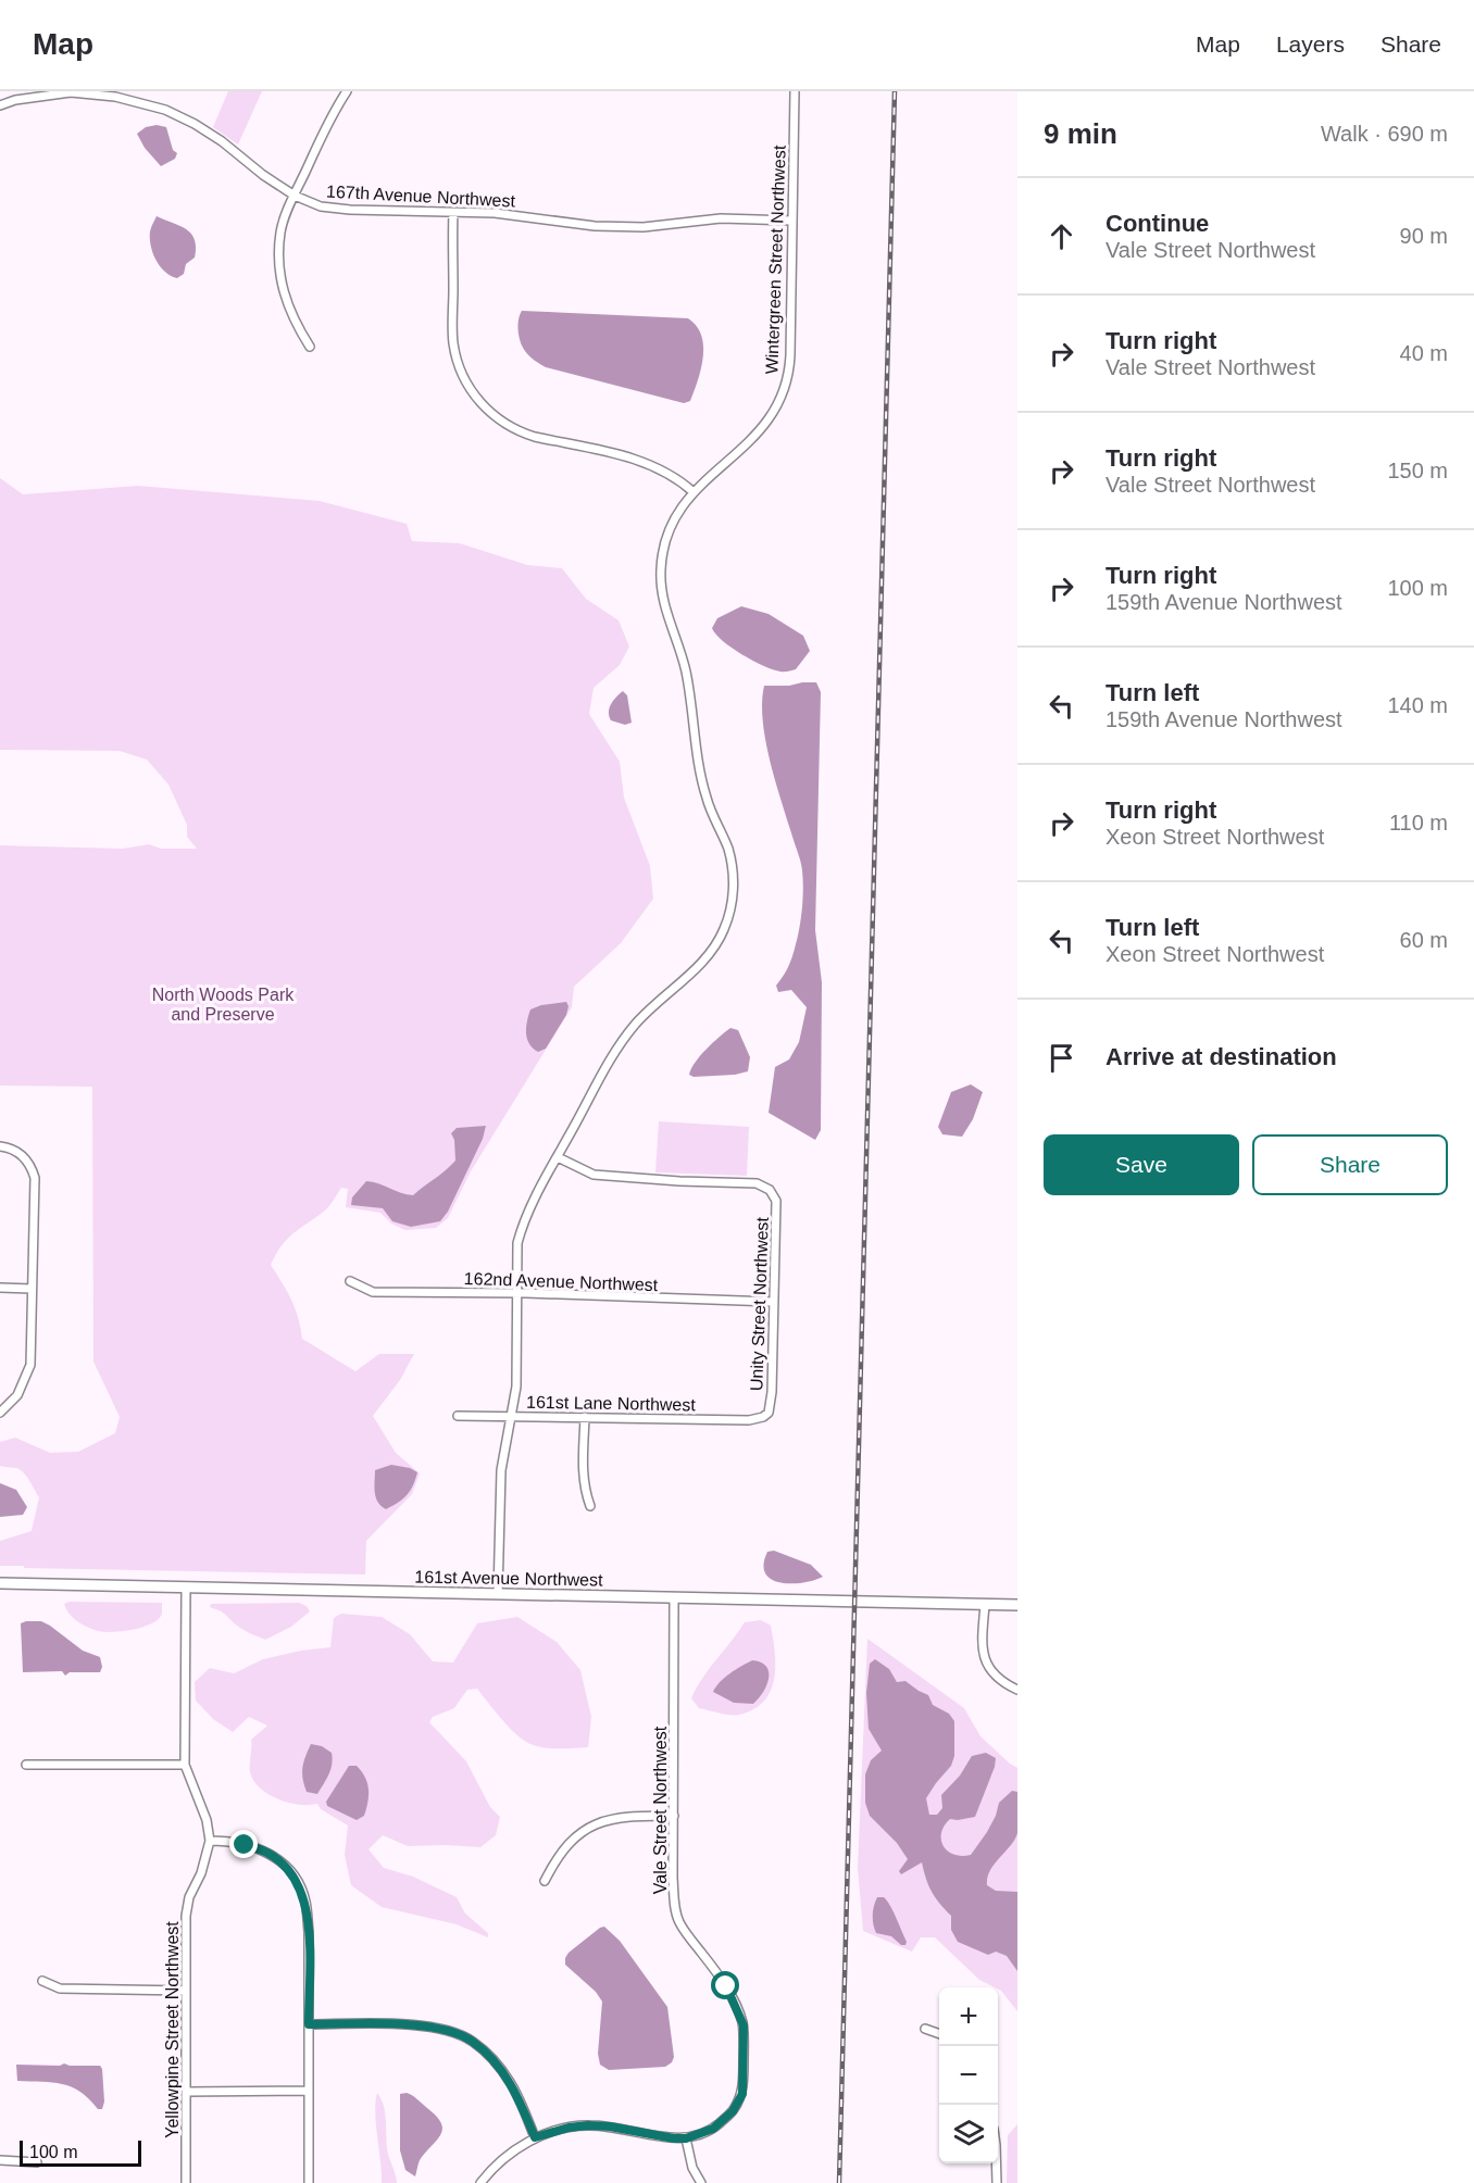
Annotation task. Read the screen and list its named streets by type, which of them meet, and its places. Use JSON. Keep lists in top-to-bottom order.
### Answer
{
  "streets": {
    "main road": ["161st Avenue Northwest"],
    "street": [
      "167th Avenue Northwest",
      "Wintergreen Street Northwest",
      "162nd Avenue Northwest",
      "Unity Street Northwest",
      "161st Lane Northwest",
      "Vale Street Northwest",
      "Yellowpine Street Northwest"
    ]
  },
  "crossings": [
    ["167th Avenue Northwest", "Wintergreen Street Northwest"],
    ["Wintergreen Street Northwest", "162nd Avenue Northwest"],
    ["Wintergreen Street Northwest", "Unity Street Northwest"],
    ["Wintergreen Street Northwest", "161st Lane Northwest"],
    ["Wintergreen Street Northwest", "161st Avenue Northwest"],
    ["162nd Avenue Northwest", "Unity Street Northwest"],
    ["Unity Street Northwest", "161st Lane Northwest"],
    ["161st Avenue Northwest", "Vale Street Northwest"]
  ],
  "parks": ["North Woods Park and Preserve"],
  "scale_bar": "100 m",
  "page": {
    "header": "Map",
    "nav": ["Map", "Layers", "Share"],
    "heading": ["9 min", "Walk · 690 m"],
    "list": [
      ["Continue", "Vale Street Northwest", "90 m"],
      ["Turn right", "Vale Street Northwest", "40 m"],
      ["Turn right", "Vale Street Northwest", "150 m"],
      ["Turn right", "159th Avenue Northwest", "100 m"],
      ["Turn left", "159th Avenue Northwest", "140 m"],
      ["Turn right", "Xeon Street Northwest", "110 m"],
      ["Turn left", "Xeon Street Northwest", "60 m"],
      "Arrive at destination"
    ],
    "buttons": ["Save", "Share"],
    "map_buttons": ["+", "−"],
    "scale": "100 m"
  }
}
